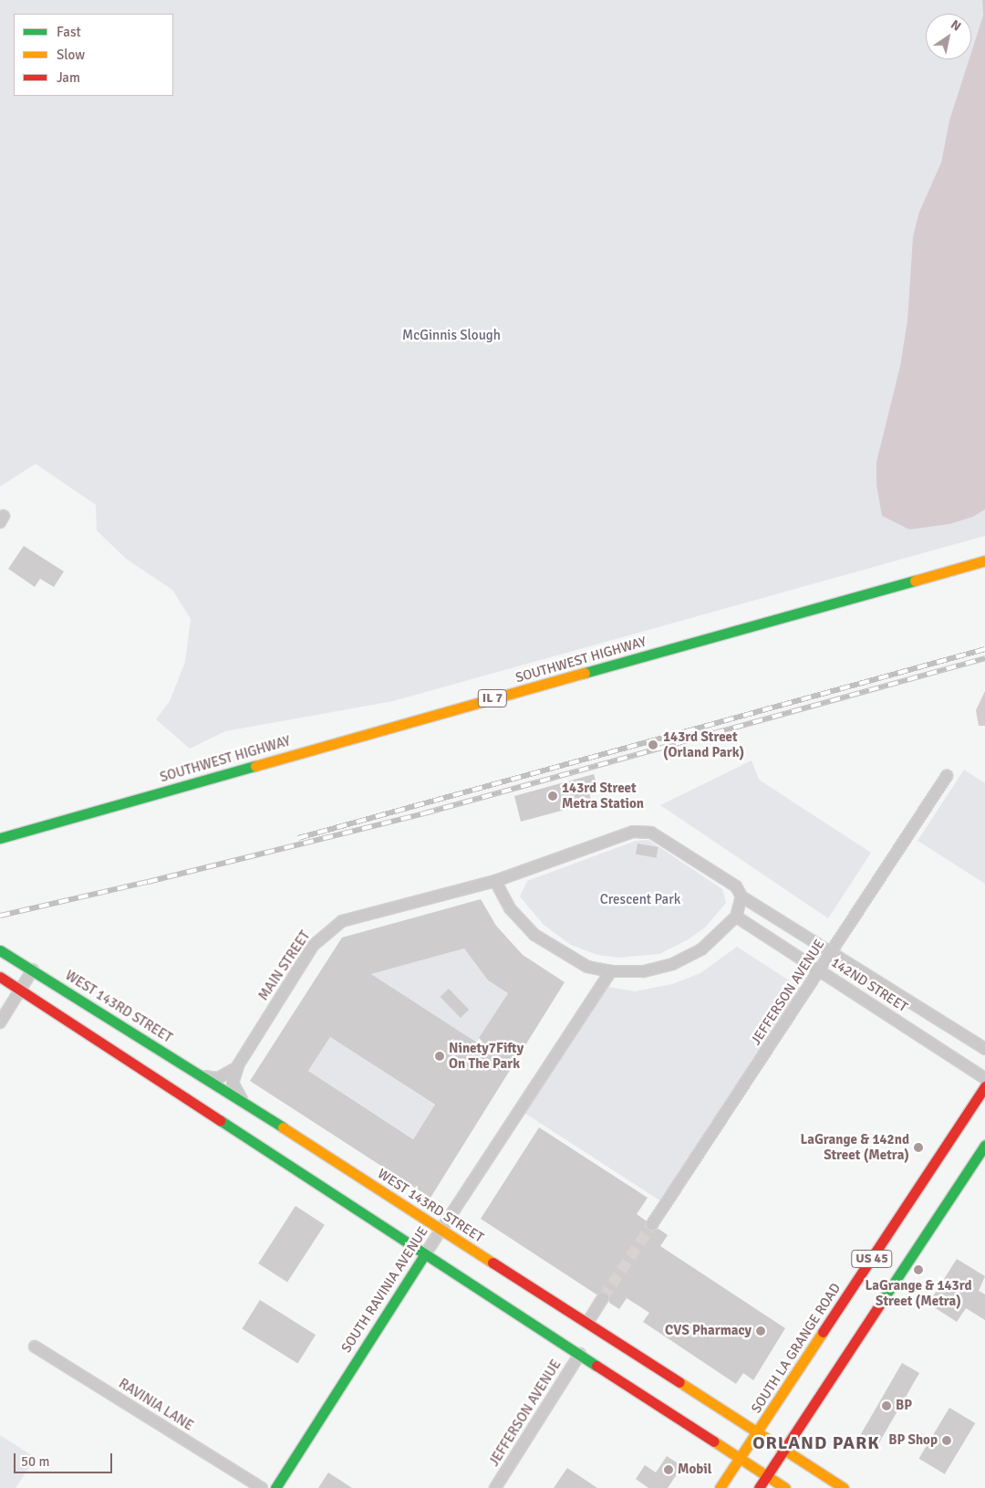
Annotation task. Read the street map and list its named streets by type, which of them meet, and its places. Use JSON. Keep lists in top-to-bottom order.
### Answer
{
  "streets": {
    "main road": [
      "SOUTHWEST HIGHWAY",
      "IL 7",
      "WEST 143RD STREET",
      "US 45",
      "SOUTH RAVINIA AVENUE",
      "SOUTH LA GRANGE ROAD"
    ],
    "street": [
      "MAIN STREET",
      "142ND STREET",
      "JEFFERSON AVENUE",
      "RAVINIA LANE"
    ]
  },
  "crossings": [
    ["MAIN STREET", "142ND STREET"],
    ["MAIN STREET", "WEST 143RD STREET"],
    ["142ND STREET", "JEFFERSON AVENUE"],
    ["WEST 143RD STREET", "US 45"],
    ["WEST 143RD STREET", "SOUTH RAVINIA AVENUE"],
    ["WEST 143RD STREET", "SOUTH LA GRANGE ROAD"]
  ],
  "districts": ["ORLAND PARK"],
  "parks": ["McGinnis Slough", "Crescent Park"],
  "places": [
    "143rd Street (Orland Park)",
    "143rd Street Metra Station",
    "Ninety7Fifty On The Park",
    "LaGrange & 142nd Street (Metra)",
    "LaGrange & 143rd Street (Metra)",
    "CVS Pharmacy",
    "BP",
    "BP Shop",
    "Mobil"
  ],
  "legend": ["Fast", "Slow", "Jam"],
  "scale_bar": "50 m",
  "north": "top right"
}
